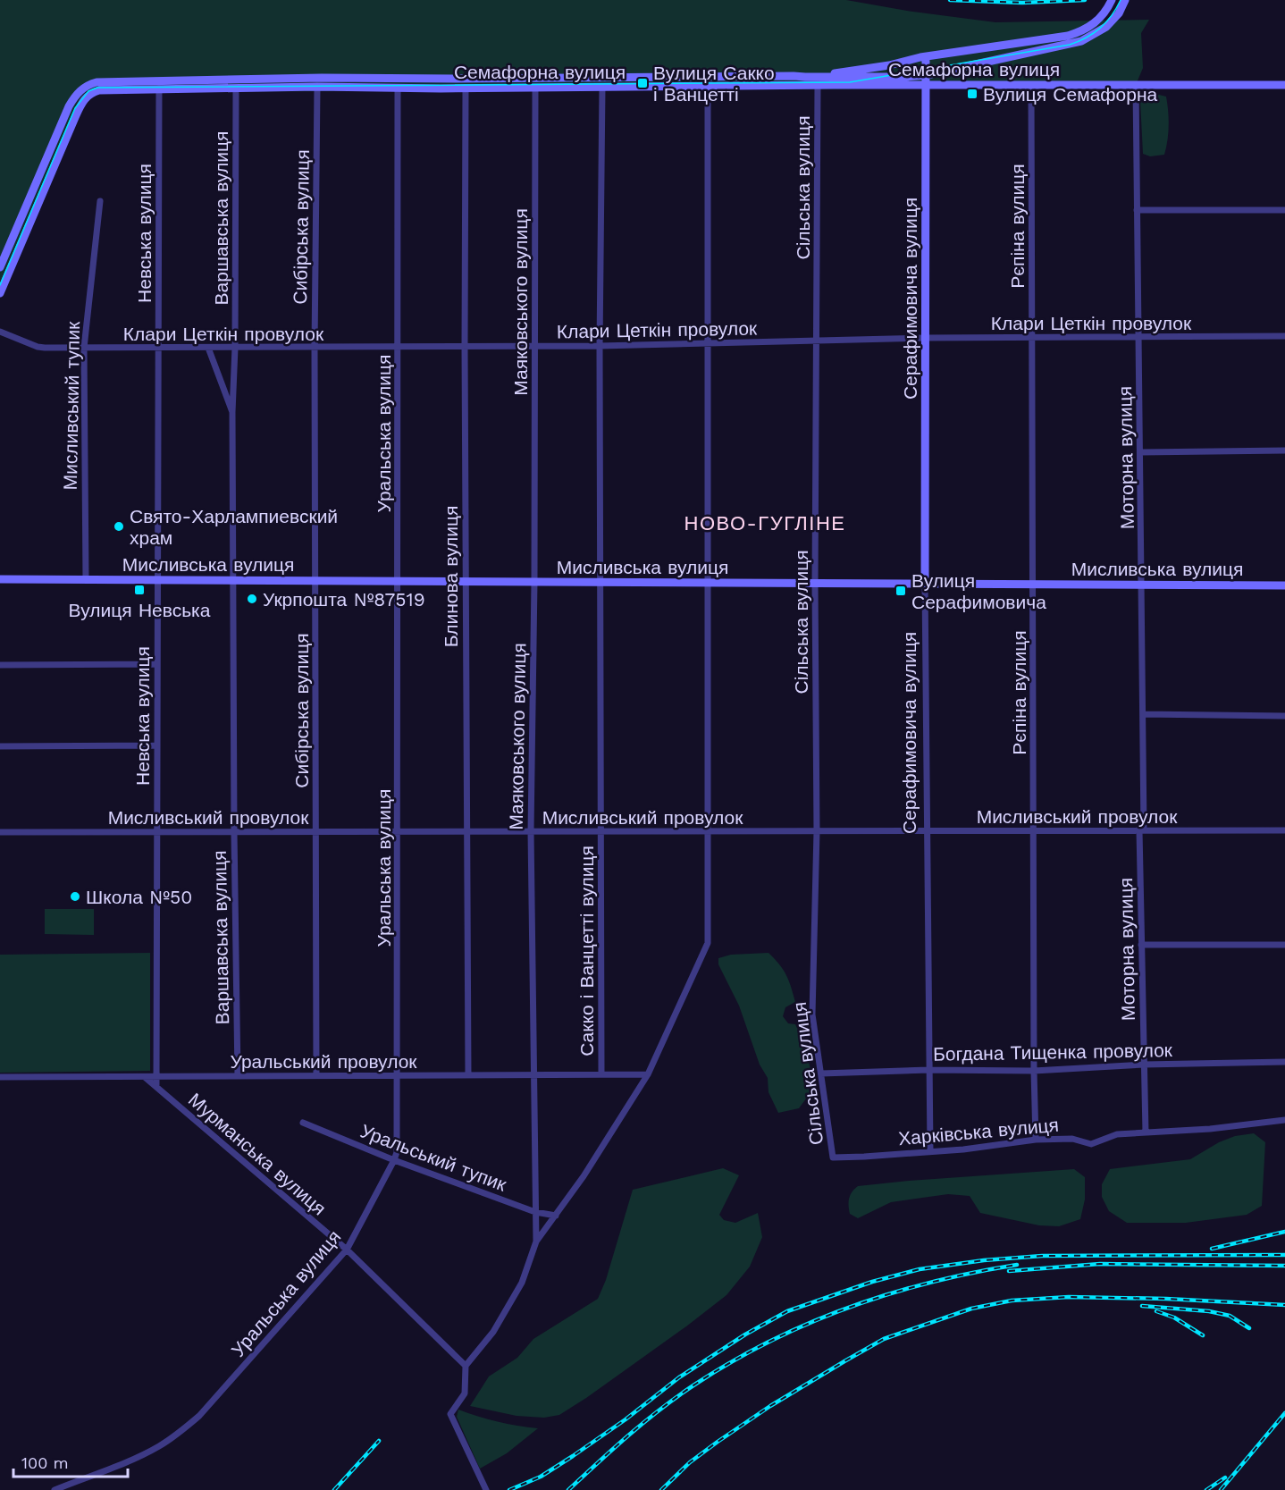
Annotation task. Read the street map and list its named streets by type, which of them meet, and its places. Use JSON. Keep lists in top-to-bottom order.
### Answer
{
  "streets": {
    "main road": [
      "Семафорна вулиця",
      "Серафимовича вулиця",
      "Мисливська вулиця",
      "Блинова вулиця"
    ],
    "street": [
      "Сільська вулиця",
      "Варшавська вулиця",
      "Рєпіна вулиця",
      "Сибірська вулиця",
      "Невська вулиця",
      "Маяковського вулиця",
      "Клари Цеткін провулок",
      "Мисливський тупик",
      "Уральська вулиця",
      "Моторна вулиця",
      "Мисливський провулок",
      "Сакко і Ванцетті вулиця",
      "Богдана Тищенка провулок",
      "Уральський провулок",
      "Харківська вулиця",
      "Мурманська вулиця",
      "Уральський тупик"
    ]
  },
  "crossings": [
    ["Семафорна вулиця", "Сільська вулиця"],
    ["Семафорна вулиця", "Варшавська вулиця"],
    ["Семафорна вулиця", "Рєпіна вулиця"],
    ["Семафорна вулиця", "Сибірська вулиця"],
    ["Семафорна вулиця", "Невська вулиця"],
    ["Семафорна вулиця", "Серафимовича вулиця"],
    ["Семафорна вулиця", "Маяковського вулиця"],
    ["Семафорна вулиця", "Уральська вулиця"],
    ["Семафорна вулиця", "Моторна вулиця"],
    ["Семафорна вулиця", "Блинова вулиця"],
    ["Семафорна вулиця", "Сакко і Ванцетті вулиця"],
    ["Сільська вулиця", "Клари Цеткін провулок"],
    ["Сільська вулиця", "Мисливська вулиця"],
    ["Сільська вулиця", "Мисливський провулок"],
    ["Сільська вулиця", "Богдана Тищенка провулок"],
    ["Сільська вулиця", "Харківська вулиця"],
    ["Варшавська вулиця", "Клари Цеткін провулок"],
    ["Варшавська вулиця", "Мисливська вулиця"],
    ["Варшавська вулиця", "Мисливський провулок"],
    ["Варшавська вулиця", "Уральський провулок"],
    ["Рєпіна вулиця", "Клари Цеткін провулок"],
    ["Рєпіна вулиця", "Мисливська вулиця"],
    ["Рєпіна вулиця", "Мисливський провулок"],
    ["Рєпіна вулиця", "Богдана Тищенка провулок"],
    ["Рєпіна вулиця", "Харківська вулиця"],
    ["Сибірська вулиця", "Клари Цеткін провулок"],
    ["Сибірська вулиця", "Мисливська вулиця"],
    ["Сибірська вулиця", "Мисливський провулок"],
    ["Сибірська вулиця", "Уральський провулок"],
    ["Невська вулиця", "Клари Цеткін провулок"],
    ["Невська вулиця", "Мисливська вулиця"],
    ["Невська вулиця", "Мисливський провулок"],
    ["Невська вулиця", "Уральський провулок"],
    ["Невська вулиця", "Мурманська вулиця"],
    ["Серафимовича вулиця", "Клари Цеткін провулок"],
    ["Серафимовича вулиця", "Мисливська вулиця"],
    ["Серафимовича вулиця", "Мисливський провулок"],
    ["Серафимовича вулиця", "Богдана Тищенка провулок"],
    ["Серафимовича вулиця", "Харківська вулиця"],
    ["Маяковського вулиця", "Клари Цеткін провулок"],
    ["Маяковського вулиця", "Мисливська вулиця"],
    ["Маяковського вулиця", "Мисливський провулок"],
    ["Маяковського вулиця", "Уральський провулок"],
    ["Маяковського вулиця", "Мурманська вулиця"],
    ["Маяковського вулиця", "Уральський тупик"],
    ["Клари Цеткін провулок", "Мисливський тупик"],
    ["Клари Цеткін провулок", "Уральська вулиця"],
    ["Клари Цеткін провулок", "Моторна вулиця"],
    ["Клари Цеткін провулок", "Блинова вулиця"],
    ["Клари Цеткін провулок", "Сакко і Ванцетті вулиця"],
    ["Мисливський тупик", "Мисливська вулиця"],
    ["Уральська вулиця", "Мисливська вулиця"],
    ["Уральська вулиця", "Мисливський провулок"],
    ["Уральська вулиця", "Уральський провулок"],
    ["Уральська вулиця", "Мурманська вулиця"],
    ["Уральська вулиця", "Уральський тупик"],
    ["Моторна вулиця", "Мисливська вулиця"],
    ["Моторна вулиця", "Мисливський провулок"],
    ["Моторна вулиця", "Богдана Тищенка провулок"],
    ["Моторна вулиця", "Харківська вулиця"],
    ["Мисливська вулиця", "Блинова вулиця"],
    ["Мисливська вулиця", "Сакко і Ванцетті вулиця"],
    ["Блинова вулиця", "Мисливський провулок"],
    ["Блинова вулиця", "Уральський провулок"],
    ["Мисливський провулок", "Сакко і Ванцетті вулиця"],
    ["Сакко і Ванцетті вулиця", "Уральський провулок"],
    ["Уральський провулок", "Мурманська вулиця"]
  ],
  "districts": ["НОВО-ГУГЛІНЕ"],
  "places": {
    "transit": [
      "Вулиця Сакко і Ванцетті",
      "Вулиця Семафорна",
      "Вулиця Невська",
      "Вулиця Серафимовича"
    ],
    "other": ["Свято-Харлампиевский храм", "Укрпошта №87519", "Школа №50"]
  },
  "scale_bar": "100 m"
}
